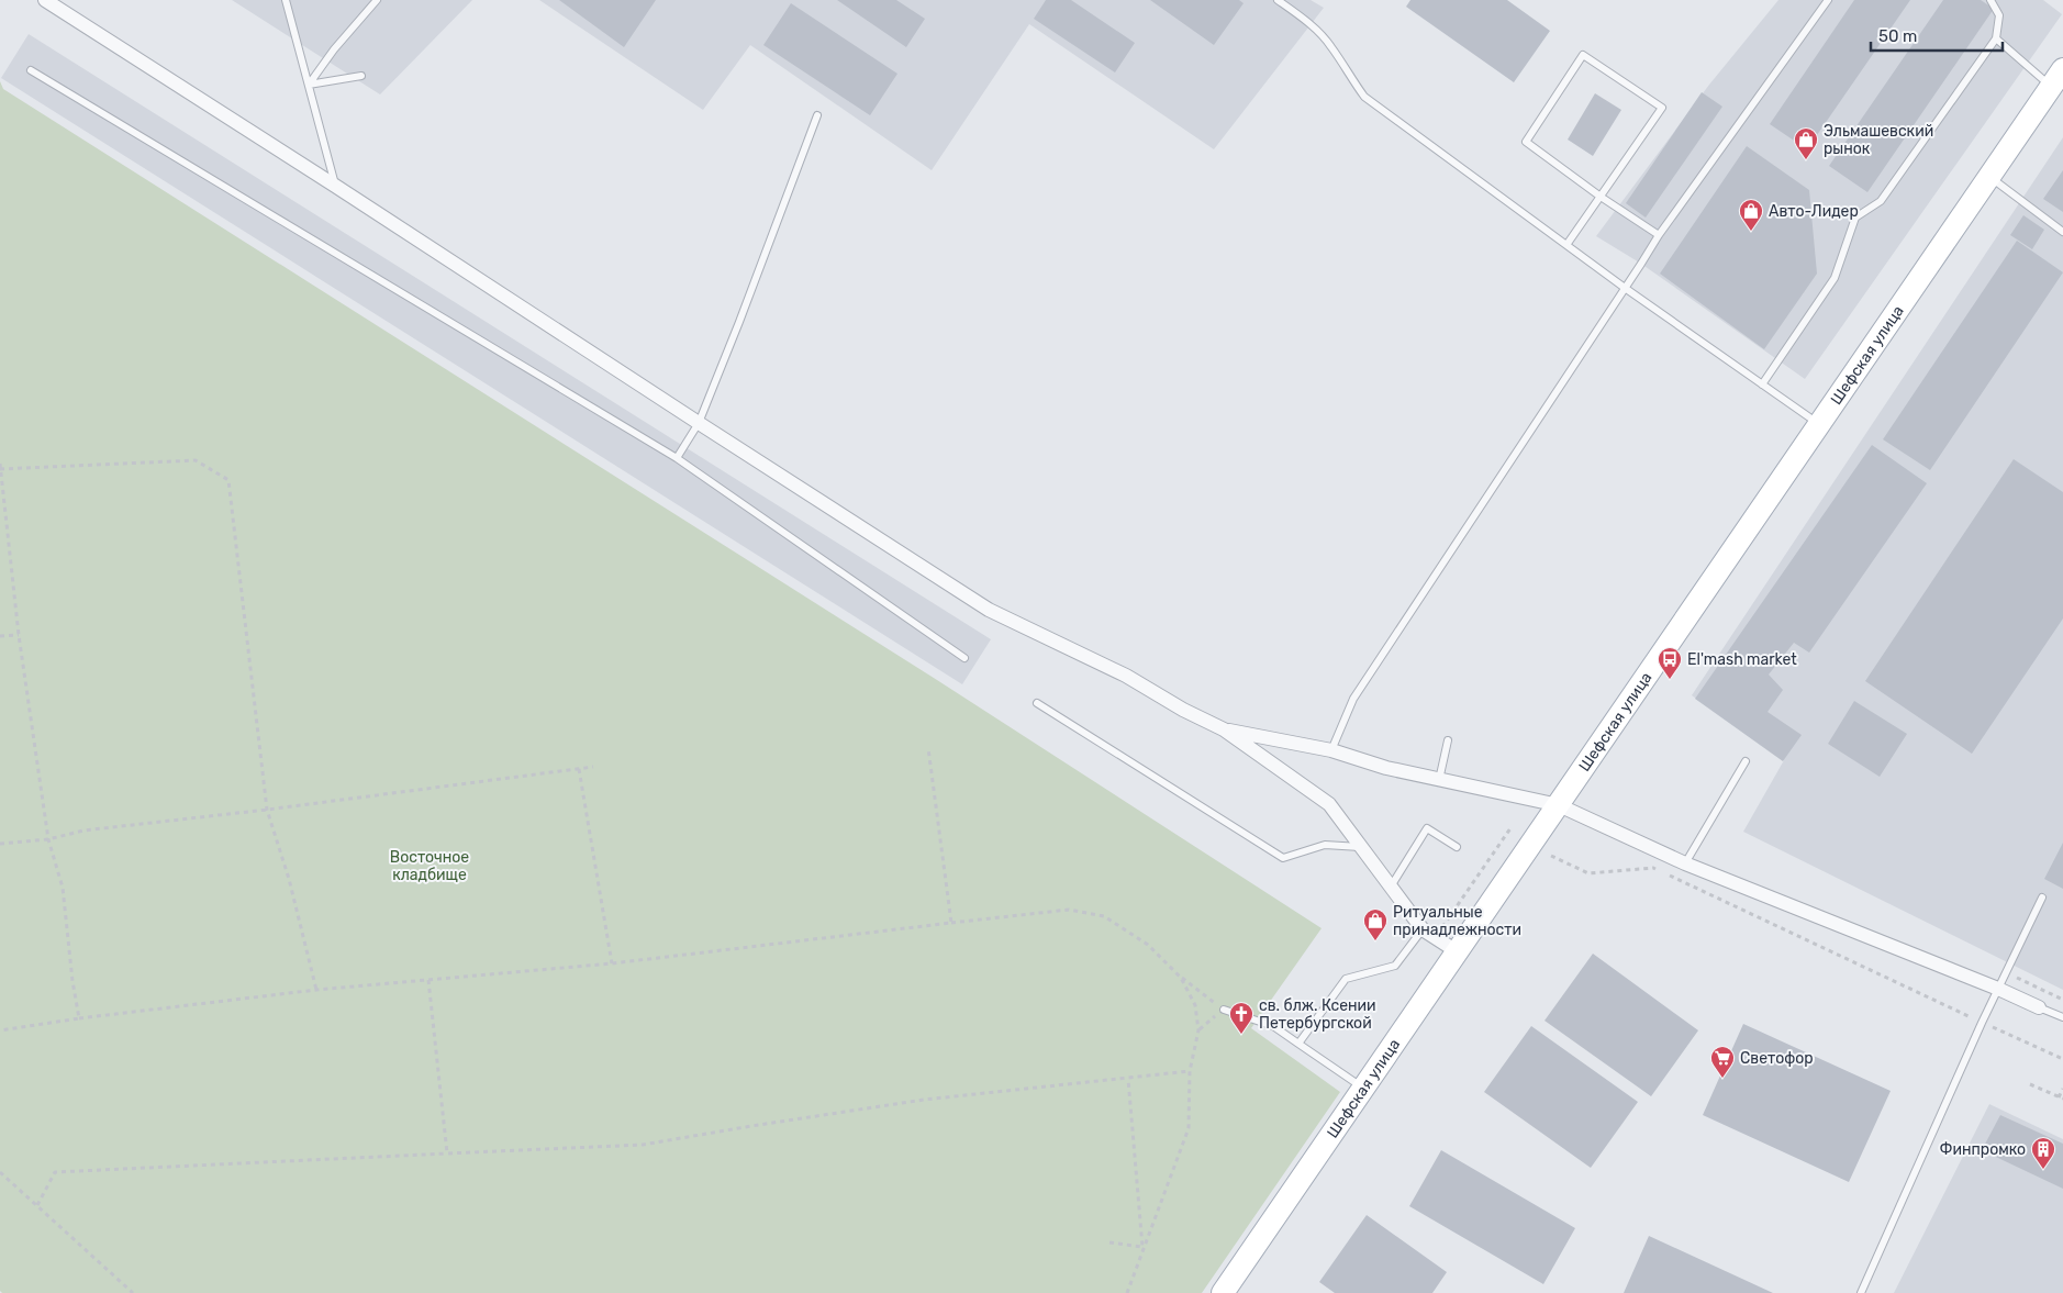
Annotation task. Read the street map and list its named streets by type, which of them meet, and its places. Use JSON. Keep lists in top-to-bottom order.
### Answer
{
  "streets": {
    "main road": ["Шефская улица"]
  },
  "parks": ["Восточное кладбище"],
  "places": {
    "shop": ["Эльмашевский рынок", "Авто-Лидер", "Ритуальные принадлежности"],
    "bus stop": ["El'mash market"],
    "church": ["св. блж. Ксении Петербургской"],
    "supermarket": ["Светофор"],
    "building": ["Финпромко"]
  },
  "scale_bar": "50 m"
}
